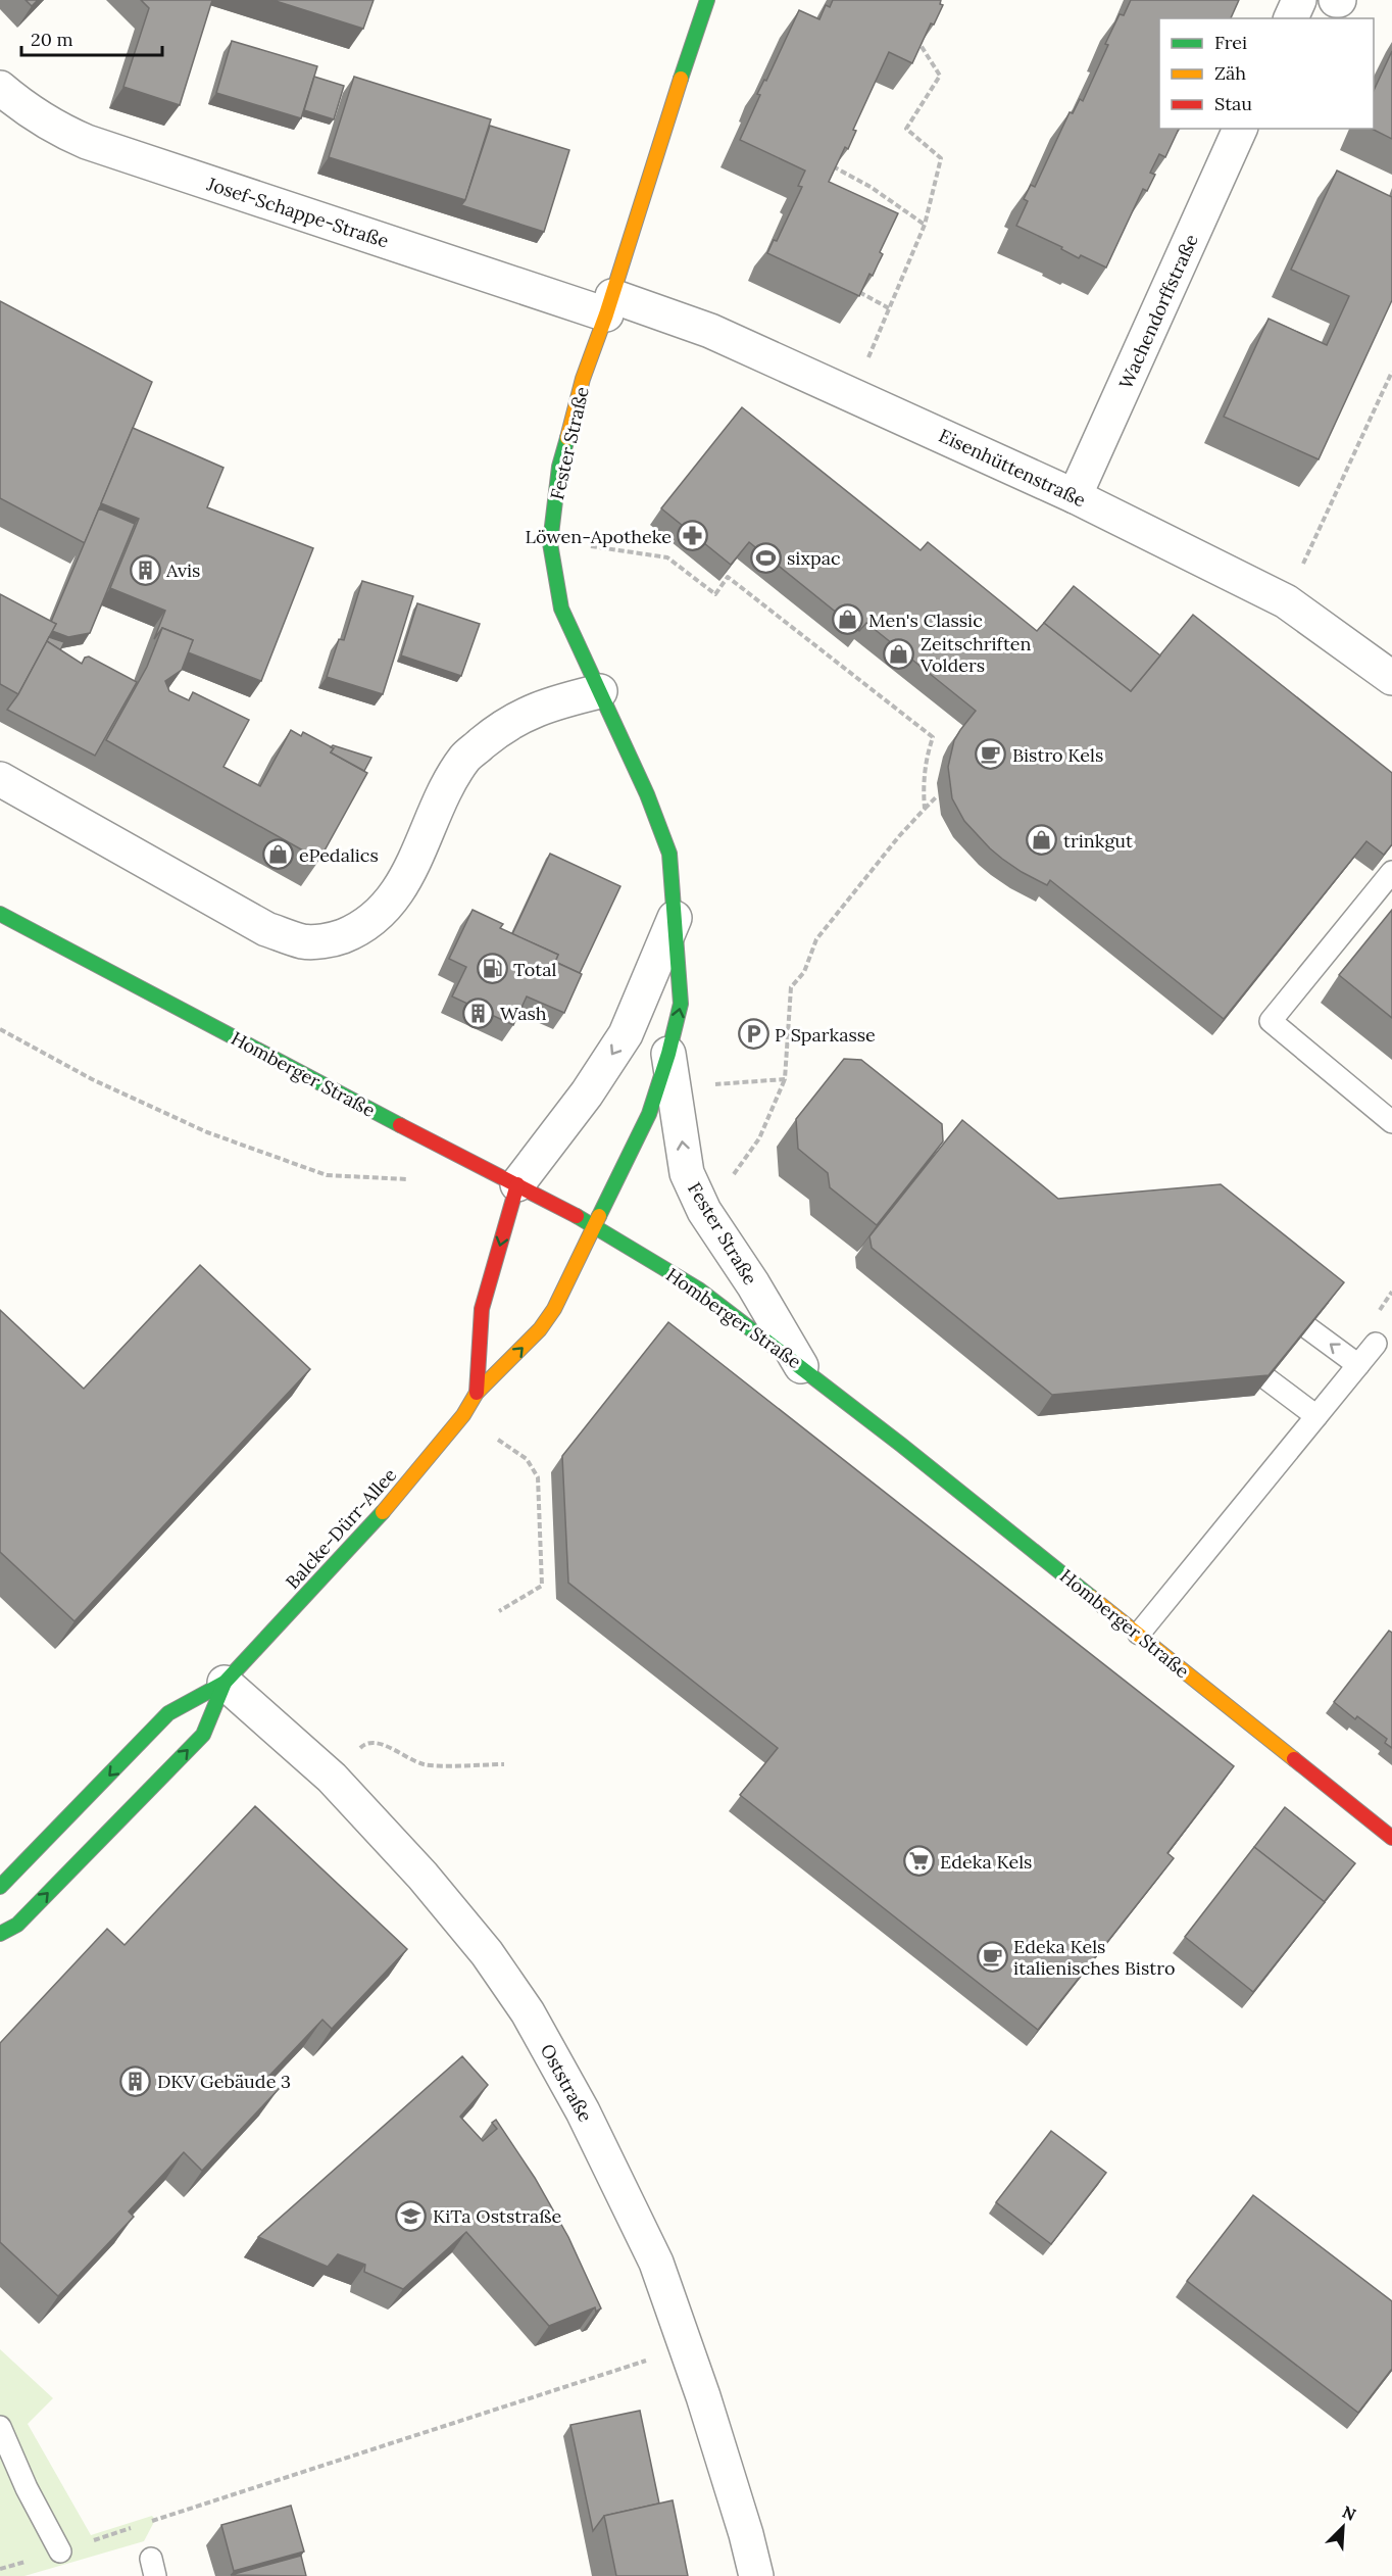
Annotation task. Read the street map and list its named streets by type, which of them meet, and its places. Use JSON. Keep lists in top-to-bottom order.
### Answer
{
  "streets": {
    "street": [
      "Josef-Schappe-Straße",
      "Wachendorffstraße",
      "Fester Straße",
      "Eisenhüttenstraße",
      "Homberger Straße",
      "Balcke-Dürr-Allee",
      "Oststraße"
    ]
  },
  "crossings": [
    ["Josef-Schappe-Straße", "Fester Straße"],
    ["Josef-Schappe-Straße", "Eisenhüttenstraße"],
    ["Wachendorffstraße", "Eisenhüttenstraße"],
    ["Fester Straße", "Eisenhüttenstraße"],
    ["Fester Straße", "Homberger Straße"],
    ["Fester Straße", "Balcke-Dürr-Allee"],
    ["Homberger Straße", "Balcke-Dürr-Allee"],
    ["Balcke-Dürr-Allee", "Oststraße"]
  ],
  "places": {
    "pharmacy": ["Löwen-Apotheke"],
    "sports": ["sixpac"],
    "building": ["Avis", "Wash", "DKV Gebäude 3"],
    "shop": [
      "Men's Classic",
      "Zeitschriften Volders",
      "trinkgut",
      "ePedalics"
    ],
    "cafe": ["Bistro Kels", "Edeka Kels italienisches Bistro"],
    "fuel station": ["Total"],
    "parking": ["P Sparkasse"],
    "supermarket": ["Edeka Kels"],
    "school or university": ["KiTa Oststraße"]
  },
  "legend": ["Frei", "Zäh", "Stau"],
  "scale_bar": "20 m",
  "north": "top right"
}
